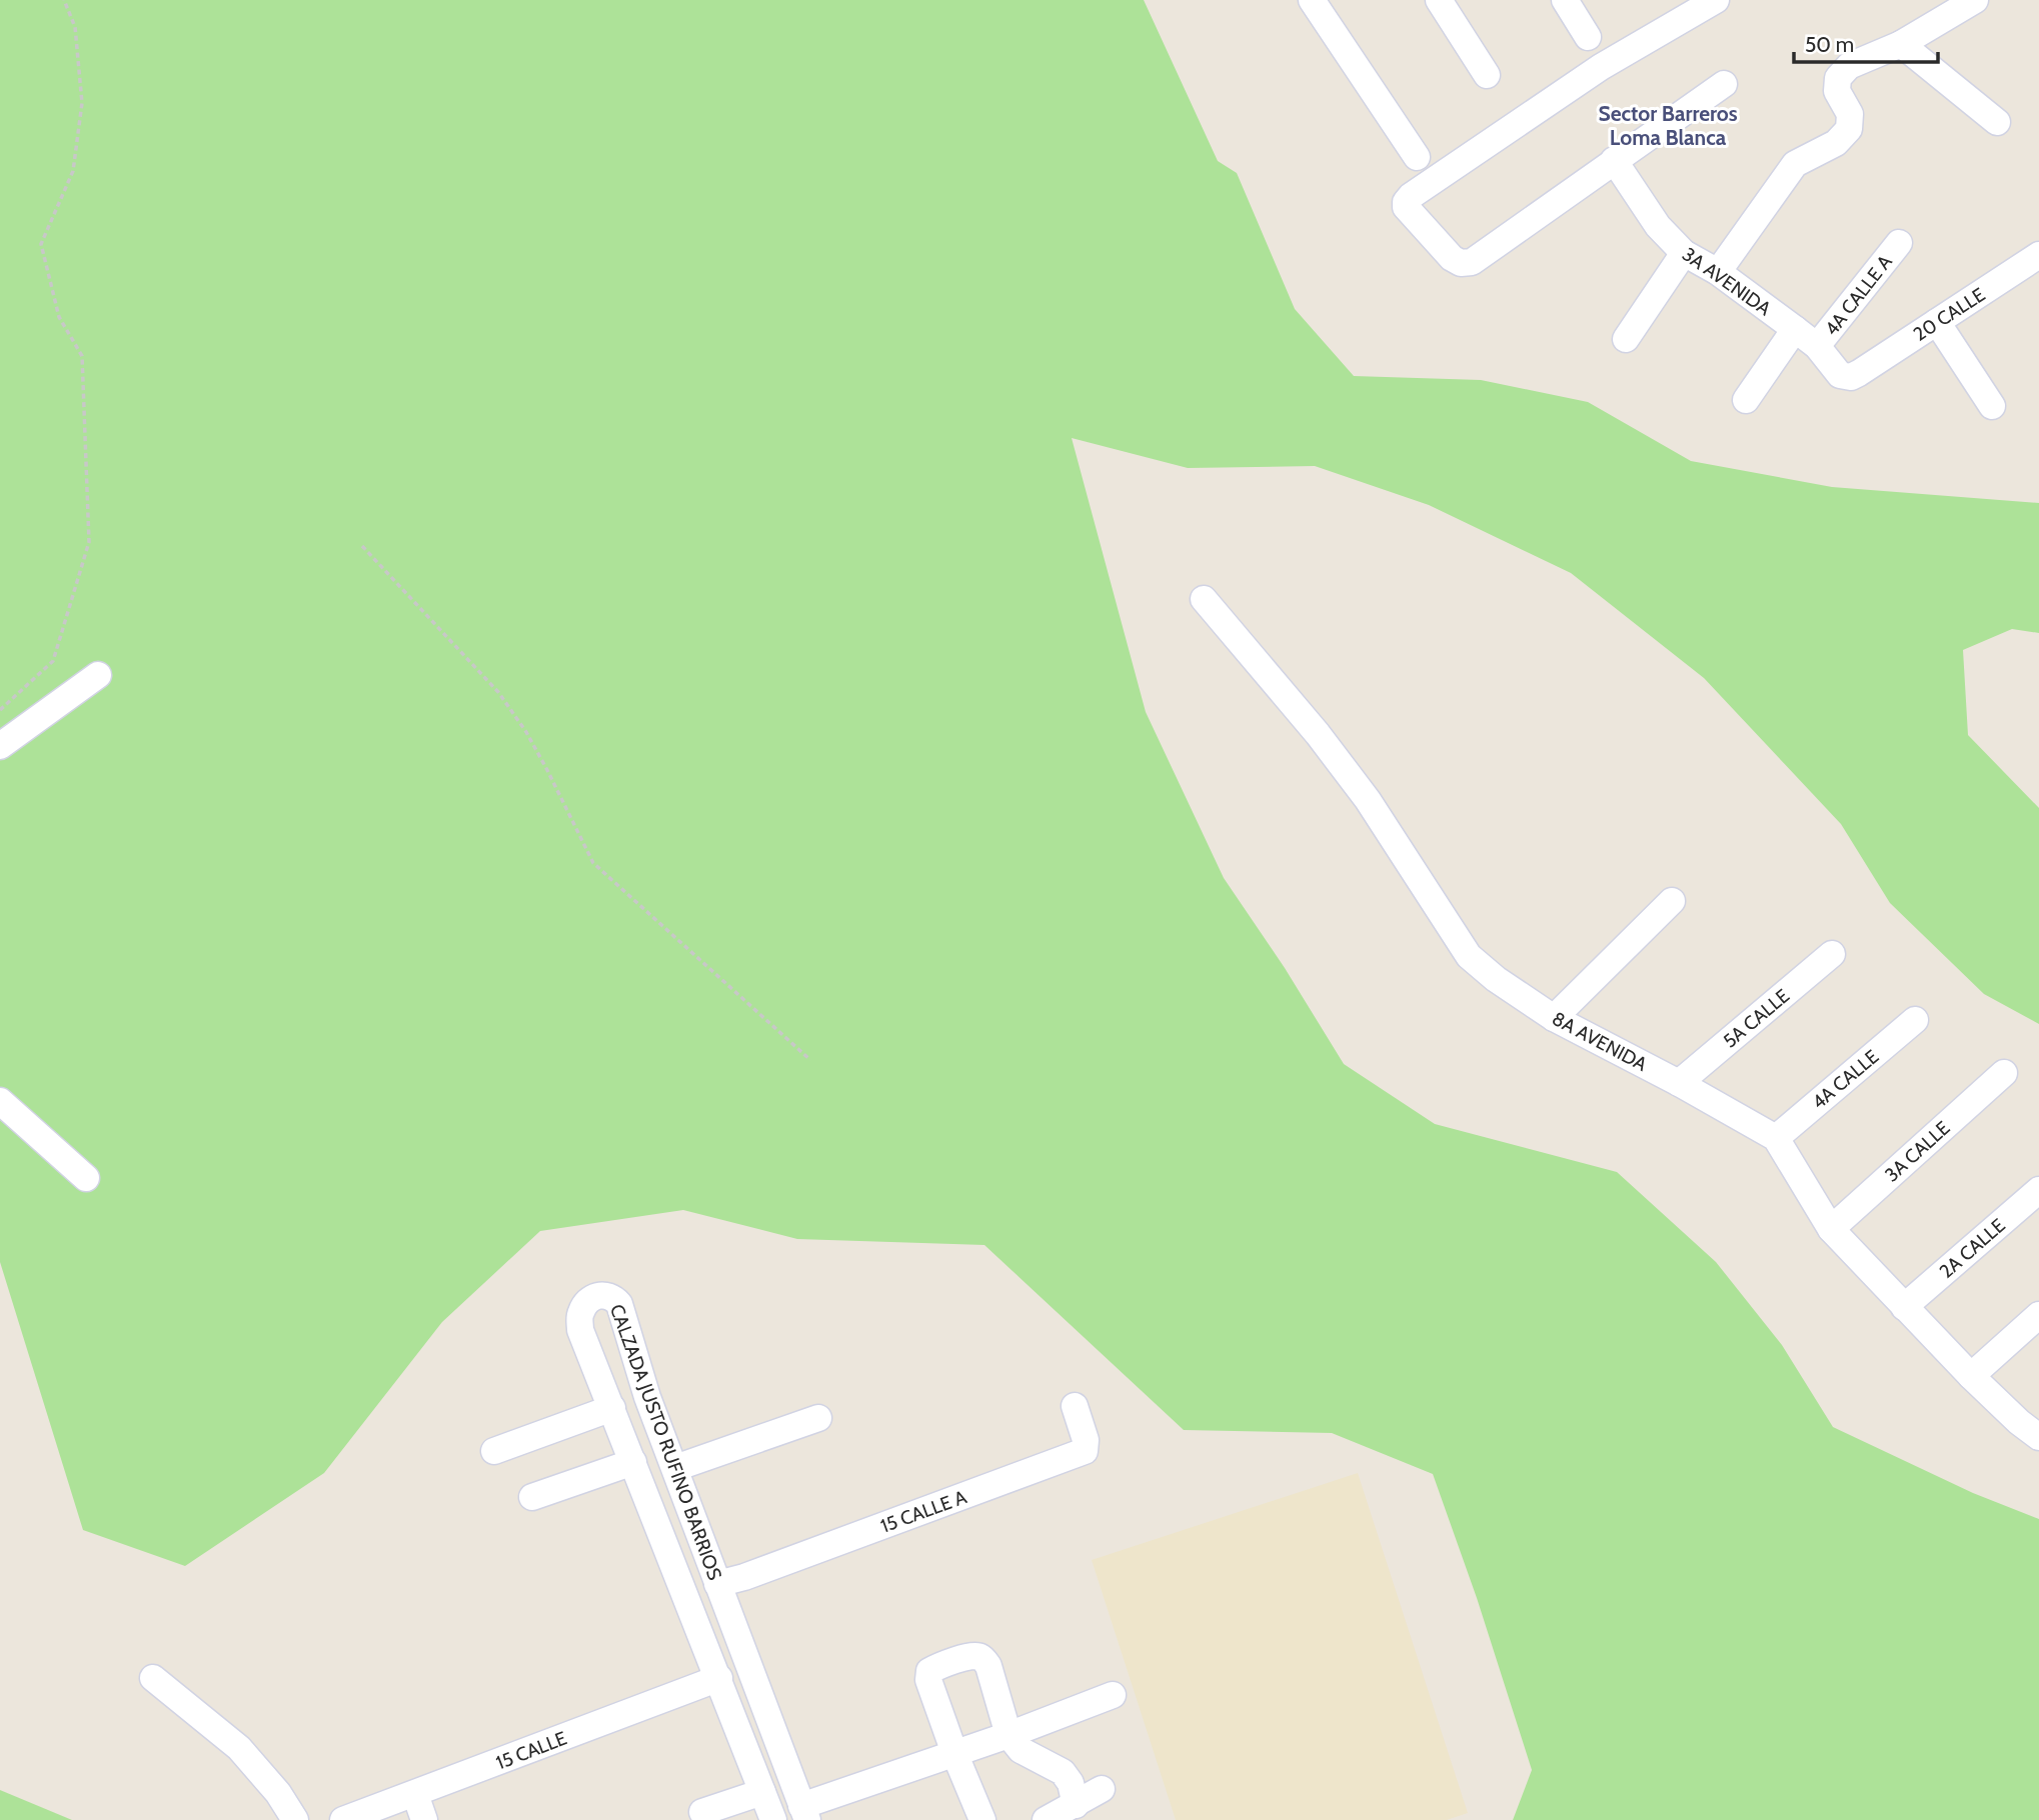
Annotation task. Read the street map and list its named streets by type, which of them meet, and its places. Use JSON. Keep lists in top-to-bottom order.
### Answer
{
  "streets": {
    "street": [
      "3A AVENIDA",
      "4A CALLE A",
      "20 CALLE",
      "5A CALLE",
      "8A AVENIDA",
      "4A CALLE",
      "3A CALLE",
      "2A CALLE",
      "CALZADA JUSTO RUFINO BARRIOS",
      "15 CALLE A",
      "15 CALLE"
    ]
  },
  "crossings": [
    ["3A AVENIDA", "4A CALLE A"],
    ["3A AVENIDA", "20 CALLE"],
    ["5A CALLE", "8A AVENIDA"],
    ["8A AVENIDA", "4A CALLE"],
    ["8A AVENIDA", "3A CALLE"],
    ["8A AVENIDA", "2A CALLE"],
    ["CALZADA JUSTO RUFINO BARRIOS", "15 CALLE A"],
    ["CALZADA JUSTO RUFINO BARRIOS", "15 CALLE"]
  ],
  "districts": ["Sector Barreros Loma Blanca"],
  "scale_bar": "50 m"
}
